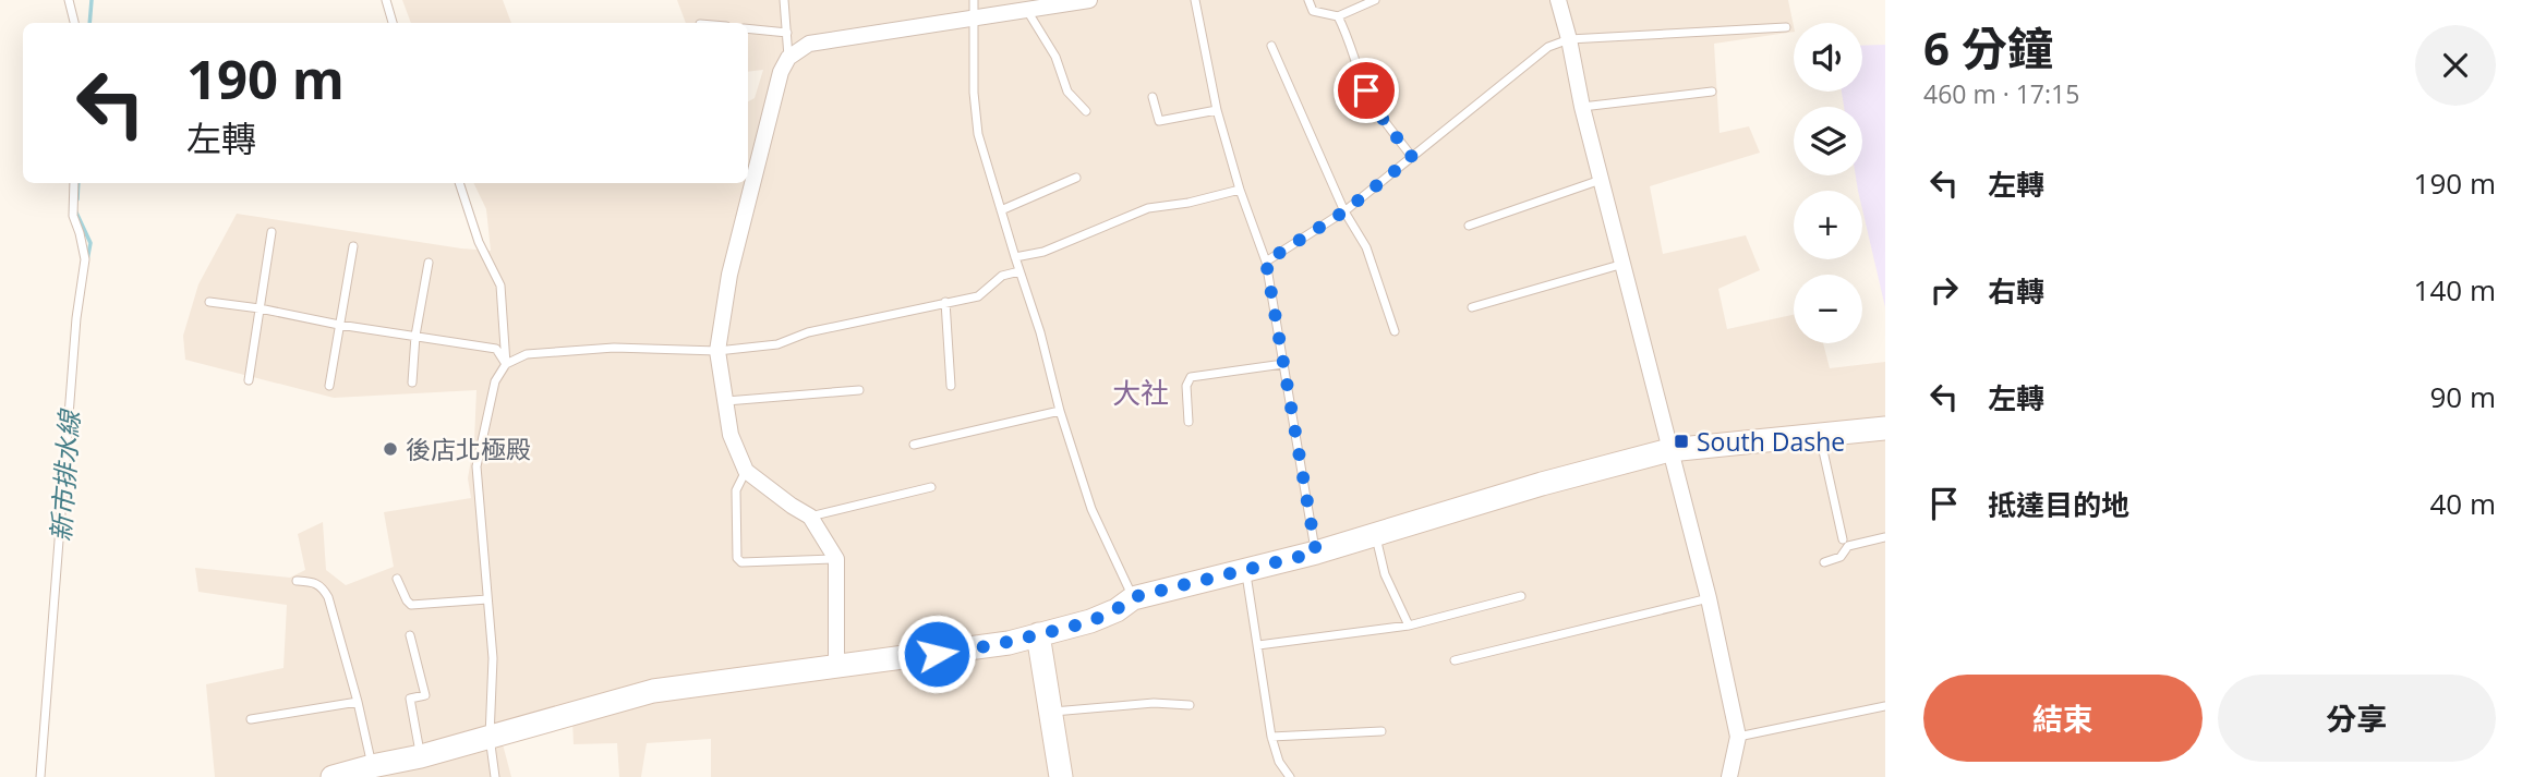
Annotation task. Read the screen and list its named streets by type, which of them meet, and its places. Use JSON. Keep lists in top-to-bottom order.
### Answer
{
  "districts": ["大社"],
  "water": ["新市排水線"],
  "places": {
    "transit": ["South Dashe"],
    "other": ["後店北極殿"]
  },
  "page": {
    "heading": ["6 分鐘", "460 m · 17:15"],
    "map_buttons": ["+", "−"],
    "turn": ["190 m", "左轉"],
    "list": [
      {
        "name": "左轉",
        "value": "190 m"
      },
      {
        "name": "右轉",
        "value": "140 m"
      },
      {
        "name": "左轉",
        "value": "90 m"
      },
      {
        "name": "抵達目的地",
        "value": "40 m"
      }
    ],
    "buttons": ["結束", "分享"]
  }
}
